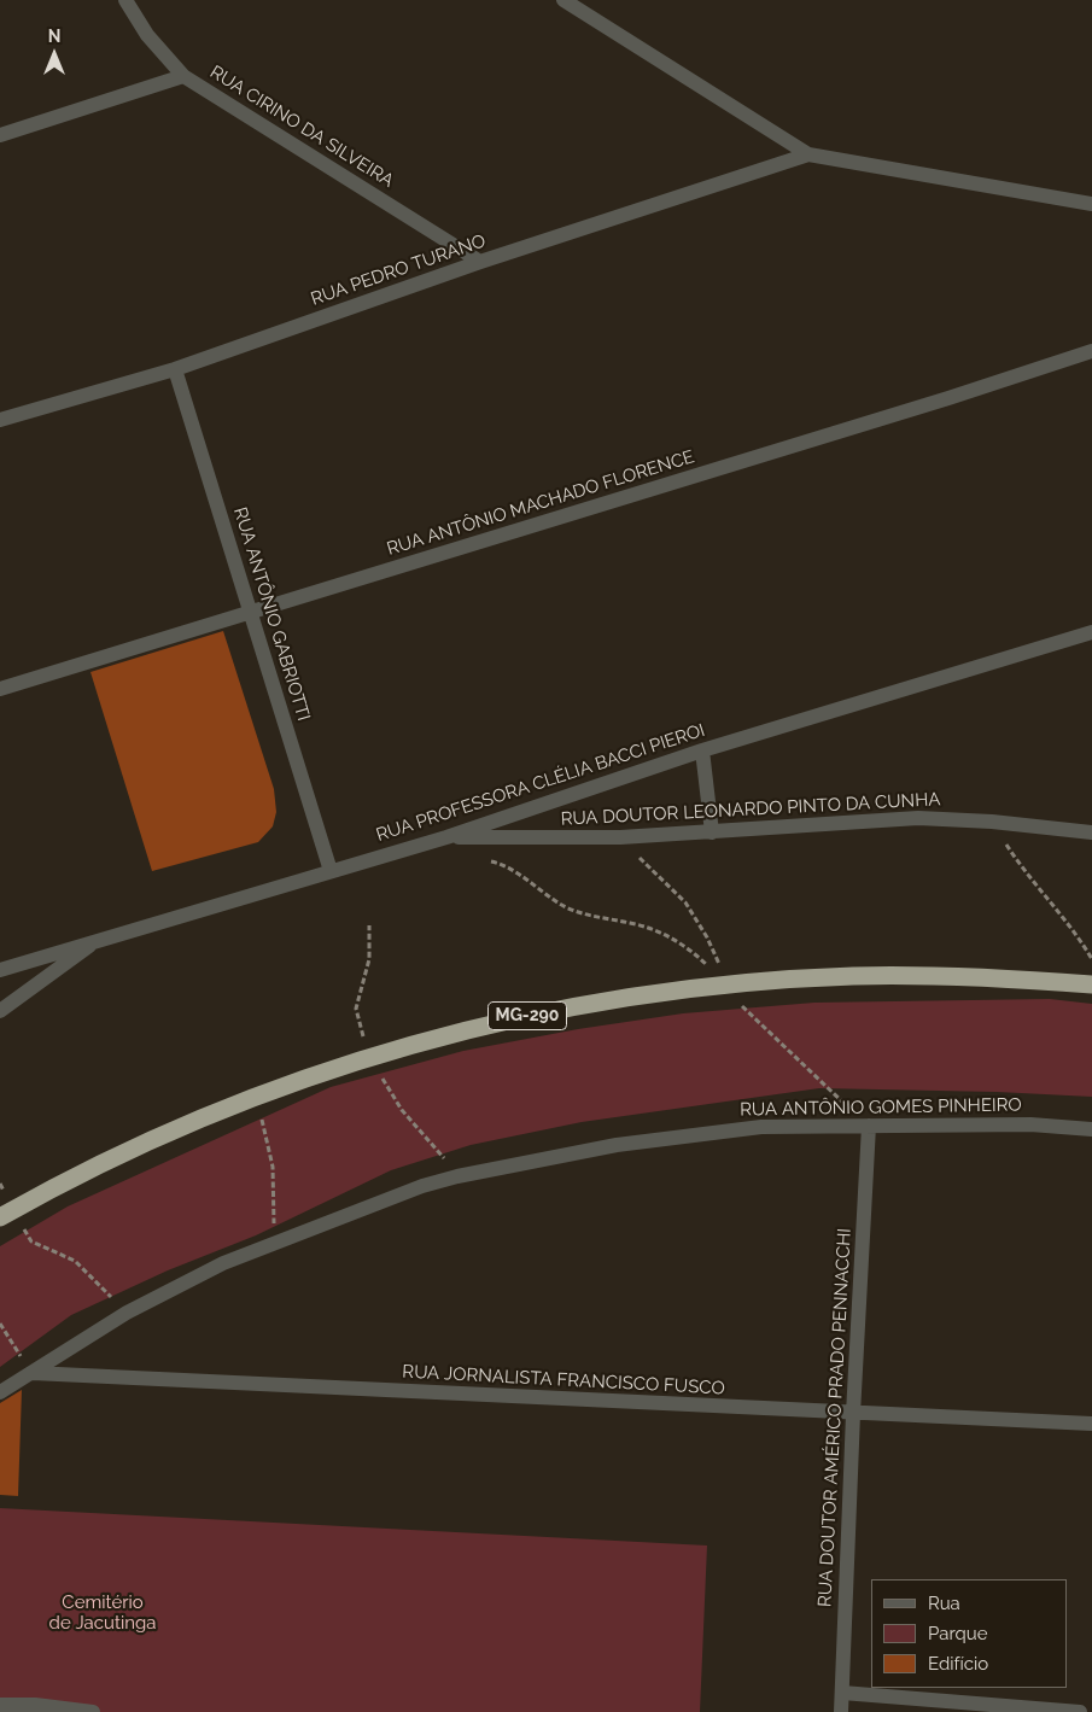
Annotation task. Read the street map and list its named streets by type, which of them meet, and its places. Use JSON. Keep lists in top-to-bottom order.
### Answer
{
  "streets": {
    "highway": ["MG-290"],
    "street": [
      "RUA CIRINO DA SILVEIRA",
      "RUA PEDRO TURANO",
      "RUA ANTÔNIO MACHADO FLORENCE",
      "RUA ANTÔNIO GABRIOTTI",
      "RUA PROFESSORA CLÉLIA BACCI PIEROI",
      "RUA DOUTOR LEONARDO PINTO DA CUNHA",
      "RUA ANTÔNIO GOMES PINHEIRO",
      "RUA JORNALISTA FRANCISCO FUSCO",
      "RUA DOUTOR AMÉRICO PRADO PENNACCHI"
    ]
  },
  "crossings": [
    ["RUA CIRINO DA SILVEIRA", "RUA PEDRO TURANO"],
    ["RUA PEDRO TURANO", "RUA ANTÔNIO GABRIOTTI"],
    ["RUA ANTÔNIO MACHADO FLORENCE", "RUA ANTÔNIO GABRIOTTI"],
    ["RUA ANTÔNIO GABRIOTTI", "RUA PROFESSORA CLÉLIA BACCI PIEROI"],
    ["RUA PROFESSORA CLÉLIA BACCI PIEROI", "RUA DOUTOR LEONARDO PINTO DA CUNHA"],
    ["RUA ANTÔNIO GOMES PINHEIRO", "RUA JORNALISTA FRANCISCO FUSCO"],
    ["RUA ANTÔNIO GOMES PINHEIRO", "RUA DOUTOR AMÉRICO PRADO PENNACCHI"],
    ["RUA JORNALISTA FRANCISCO FUSCO", "RUA DOUTOR AMÉRICO PRADO PENNACCHI"]
  ],
  "parks": ["Cemitério de Jacutinga"],
  "legend": ["Rua", "Parque", "Edifício"],
  "north": "top"
}
